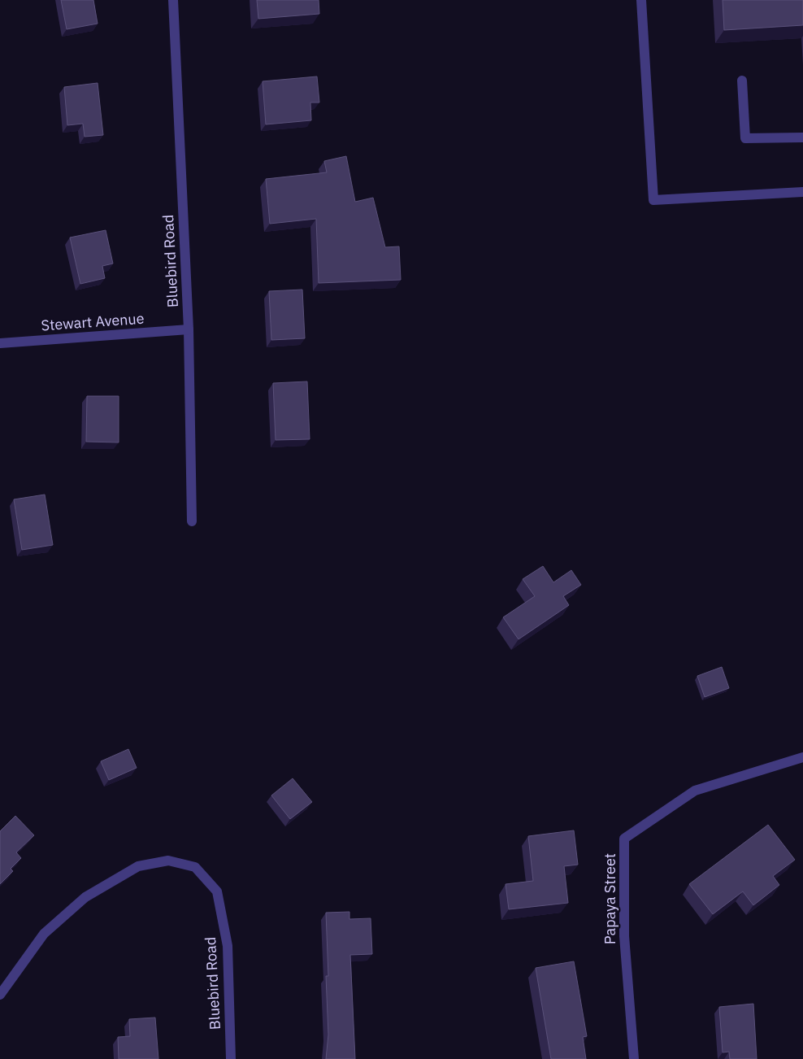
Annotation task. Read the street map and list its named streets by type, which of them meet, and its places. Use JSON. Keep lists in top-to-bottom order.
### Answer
{
  "streets": {
    "street": ["Bluebird Road", "Stewart Avenue", "Papaya Street"]
  },
  "crossings": [
    ["Bluebird Road", "Stewart Avenue"]
  ]
}
